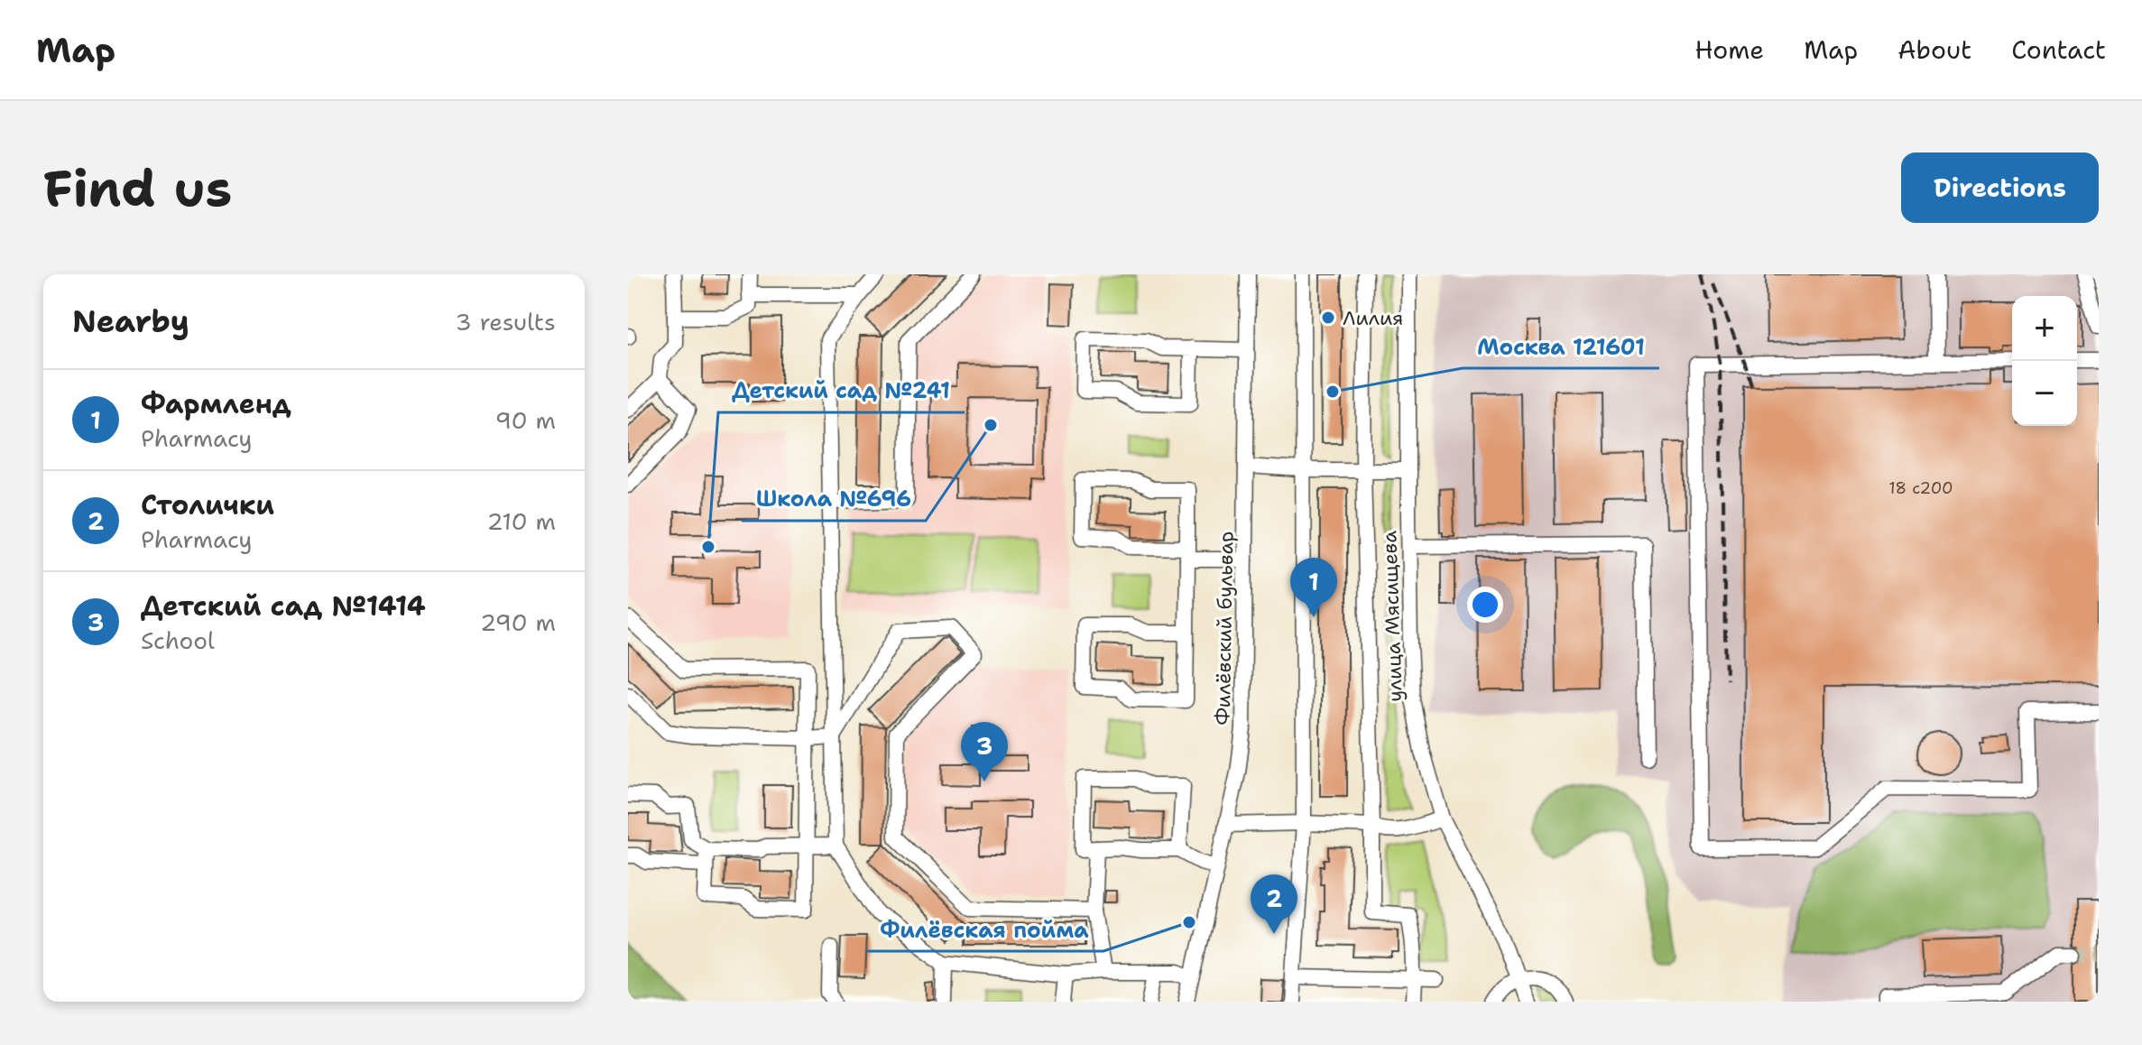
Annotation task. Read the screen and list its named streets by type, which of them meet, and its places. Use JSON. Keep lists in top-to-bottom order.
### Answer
{
  "streets": {
    "street": ["улица Мясищева", "Филёвский бульвар"]
  },
  "places": [
    "Лилия",
    "Москва 121601",
    "Школа №696",
    "Детский сад №241",
    "Филёвская пойма"
  ],
  "house_numbers": ["18 с200"],
  "page": {
    "header": "Map",
    "nav": [
      "Home",
      "Map",
      "About",
      "Contact"
    ],
    "buttons": "Directions",
    "title": "Find us",
    "heading": ["Nearby", "3 results"],
    "map_buttons": ["+", "−"],
    "list": [
      {
        "mark": "1",
        "name": "Фармленд",
        "note": "Pharmacy",
        "value": "90 m"
      },
      {
        "mark": "2",
        "name": "Столички",
        "note": "Pharmacy",
        "value": "210 m"
      },
      {
        "mark": "3",
        "name": "Детский сад №1414",
        "note": "School",
        "value": "290 m"
      }
    ],
    "pins": ["1", "3", "2"]
  }
}
